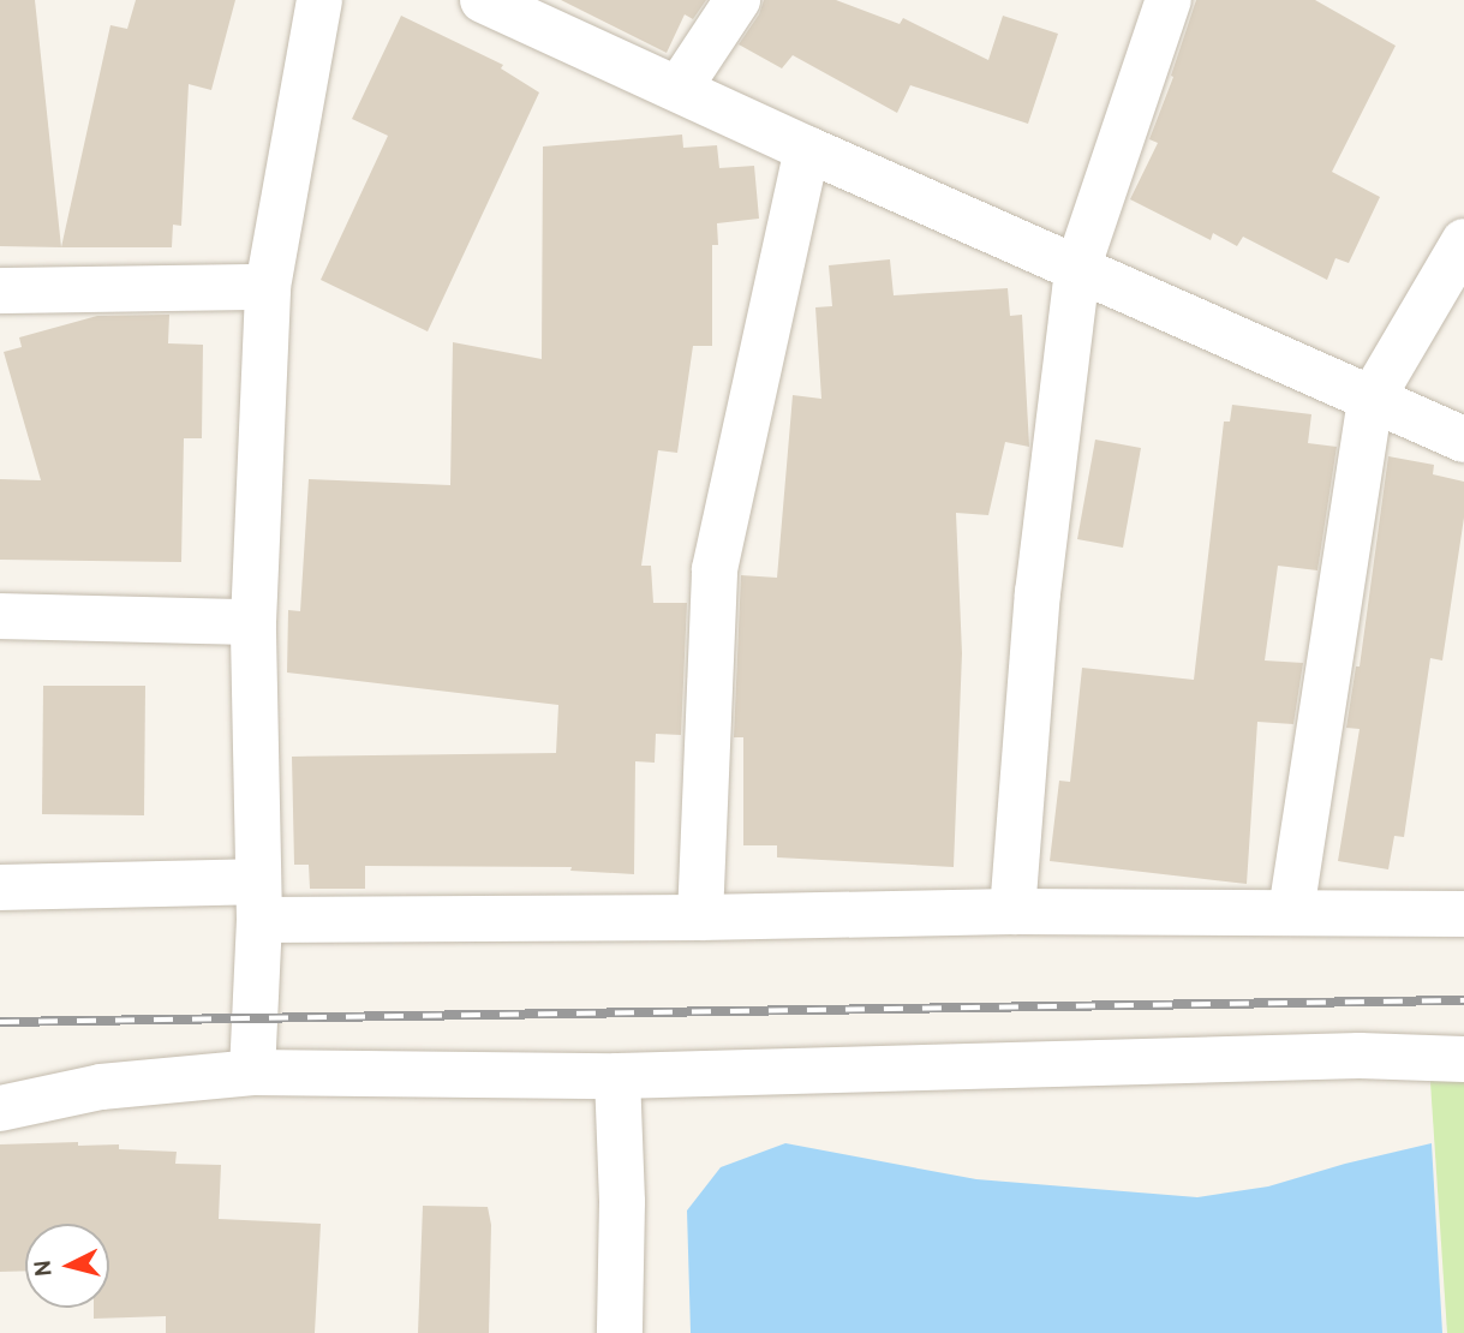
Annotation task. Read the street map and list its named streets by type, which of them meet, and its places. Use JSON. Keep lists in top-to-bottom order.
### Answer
{
  "north": "left"
}
